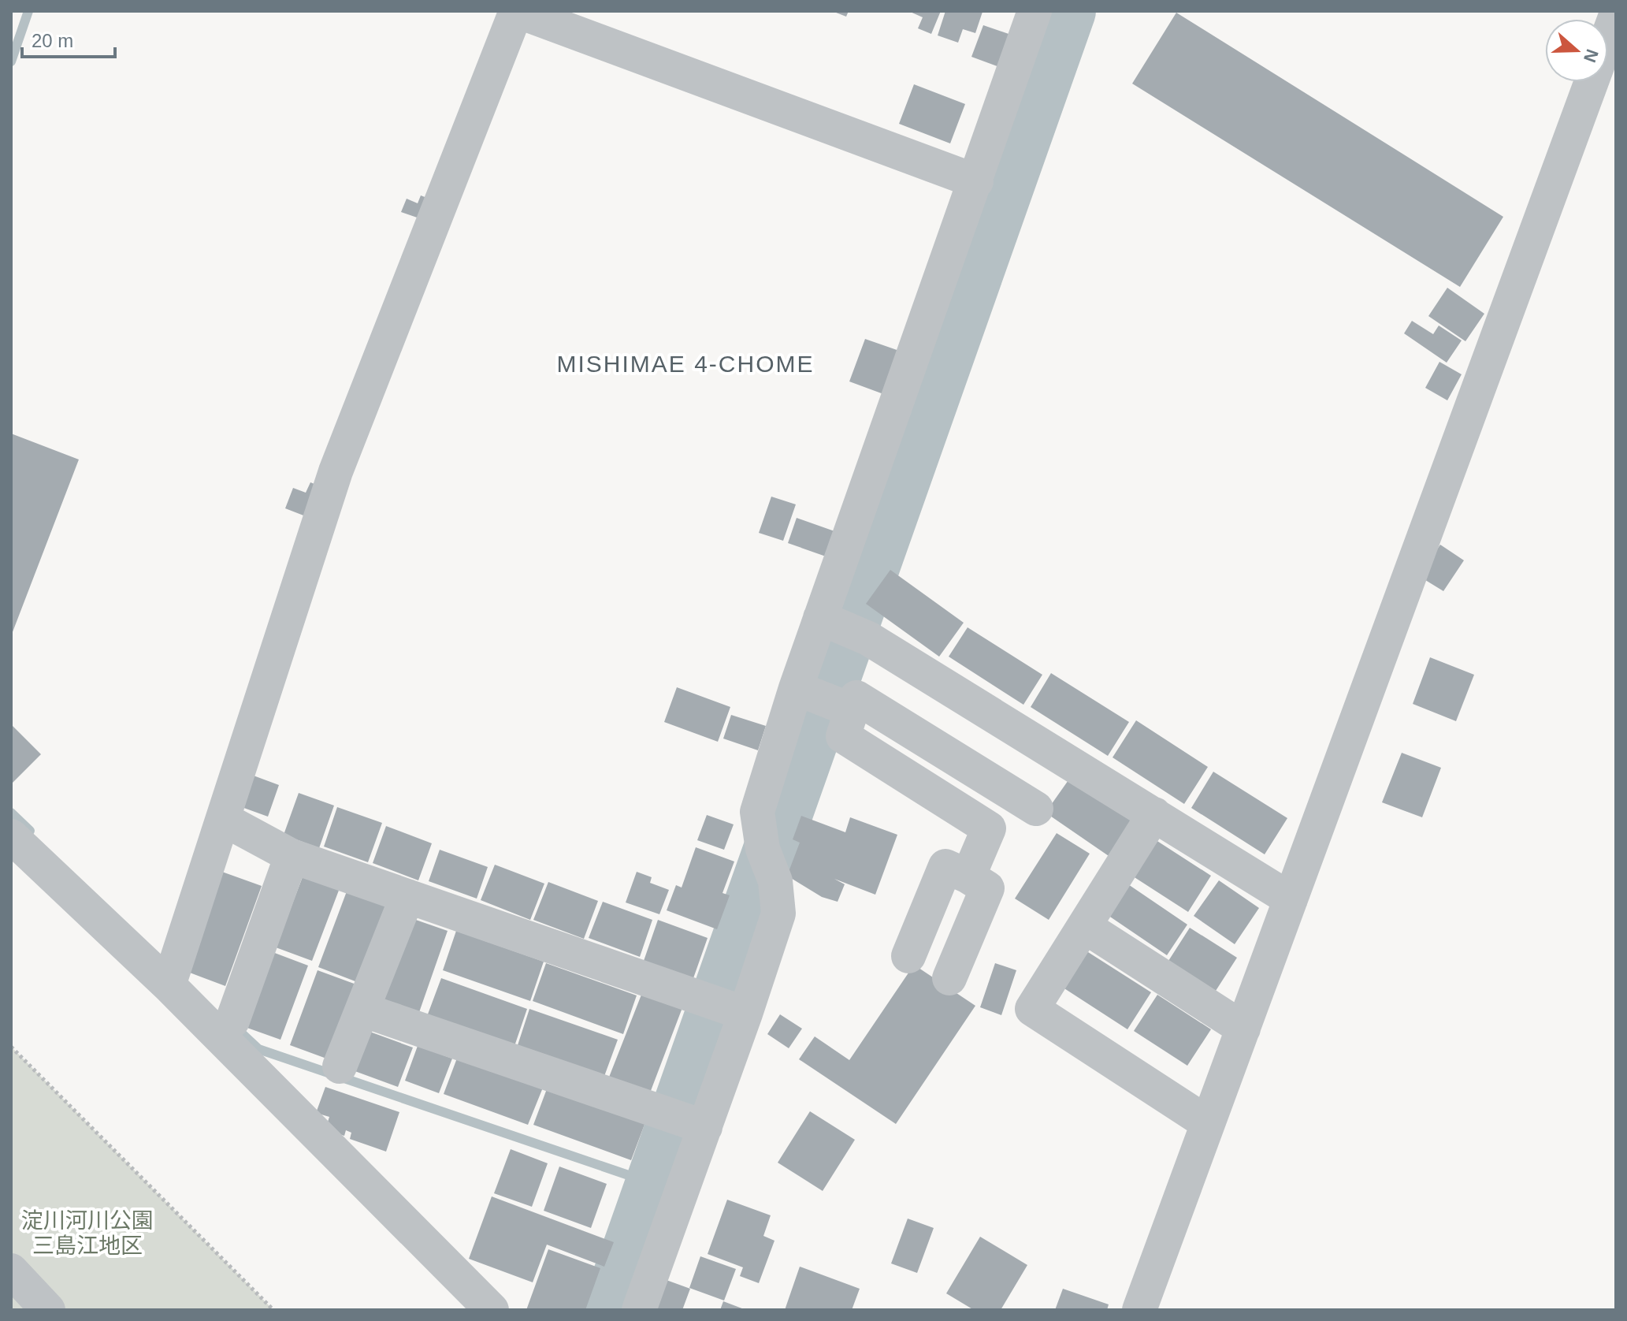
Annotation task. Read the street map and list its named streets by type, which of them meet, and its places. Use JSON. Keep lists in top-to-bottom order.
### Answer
{
  "districts": ["MISHIMAE 4-CHOME"],
  "parks": ["淀川河川公園 三島江地区"],
  "scale_bar": "20 m",
  "north": "right"
}
